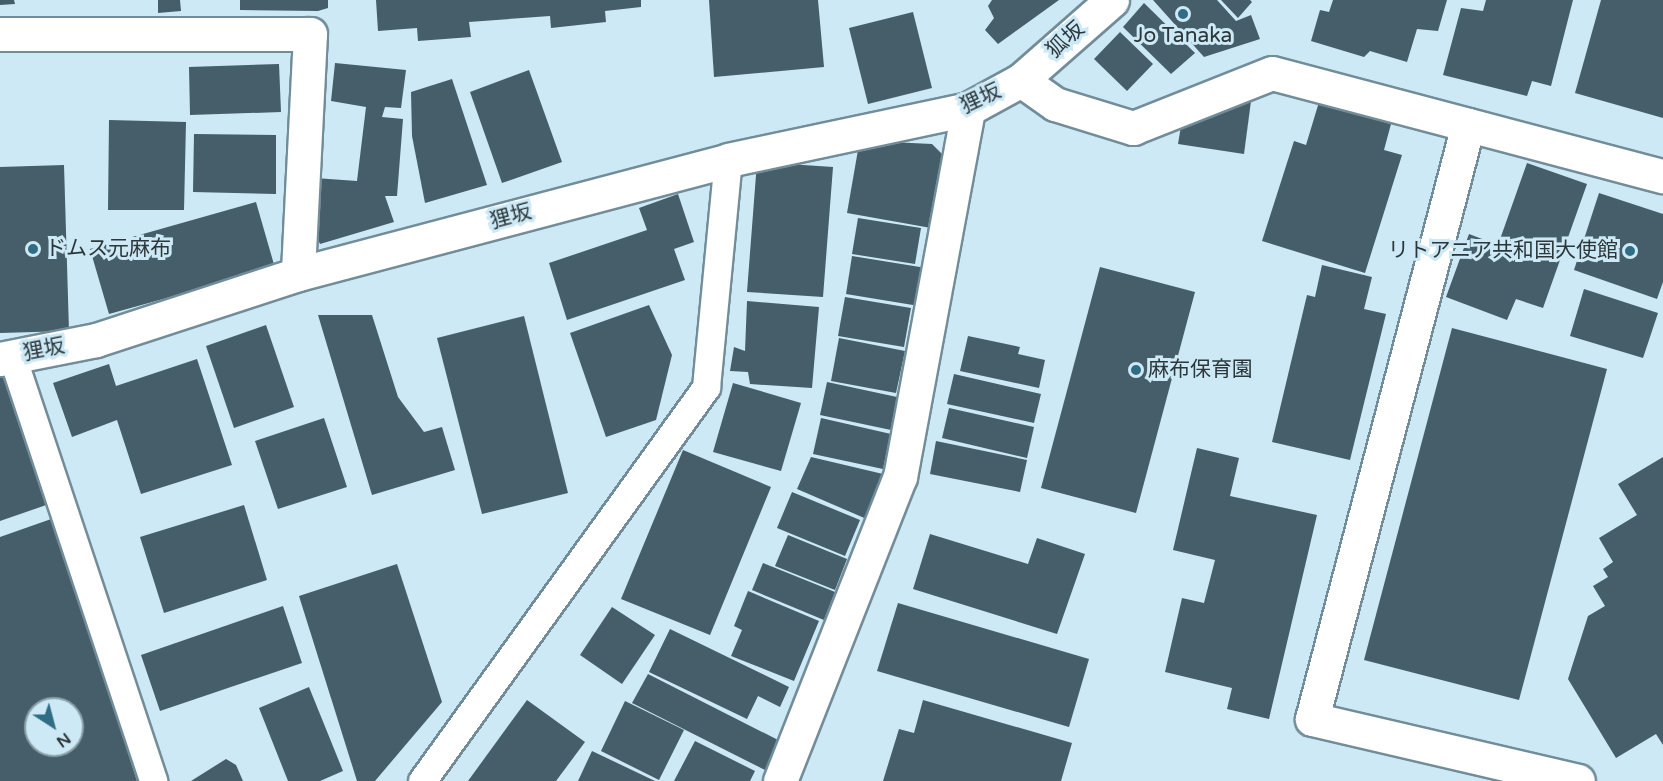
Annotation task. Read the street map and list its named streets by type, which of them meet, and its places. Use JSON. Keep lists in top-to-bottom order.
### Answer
{
  "streets": {
    "street": ["狐坂", "狸坂"]
  },
  "crossings": [
    ["狐坂", "狸坂"]
  ],
  "places": [
    "Jo Tanaka",
    "ドムス元麻布",
    "リトアニア共和国大使館",
    "麻布保育園"
  ],
  "north": "bottom right"
}
